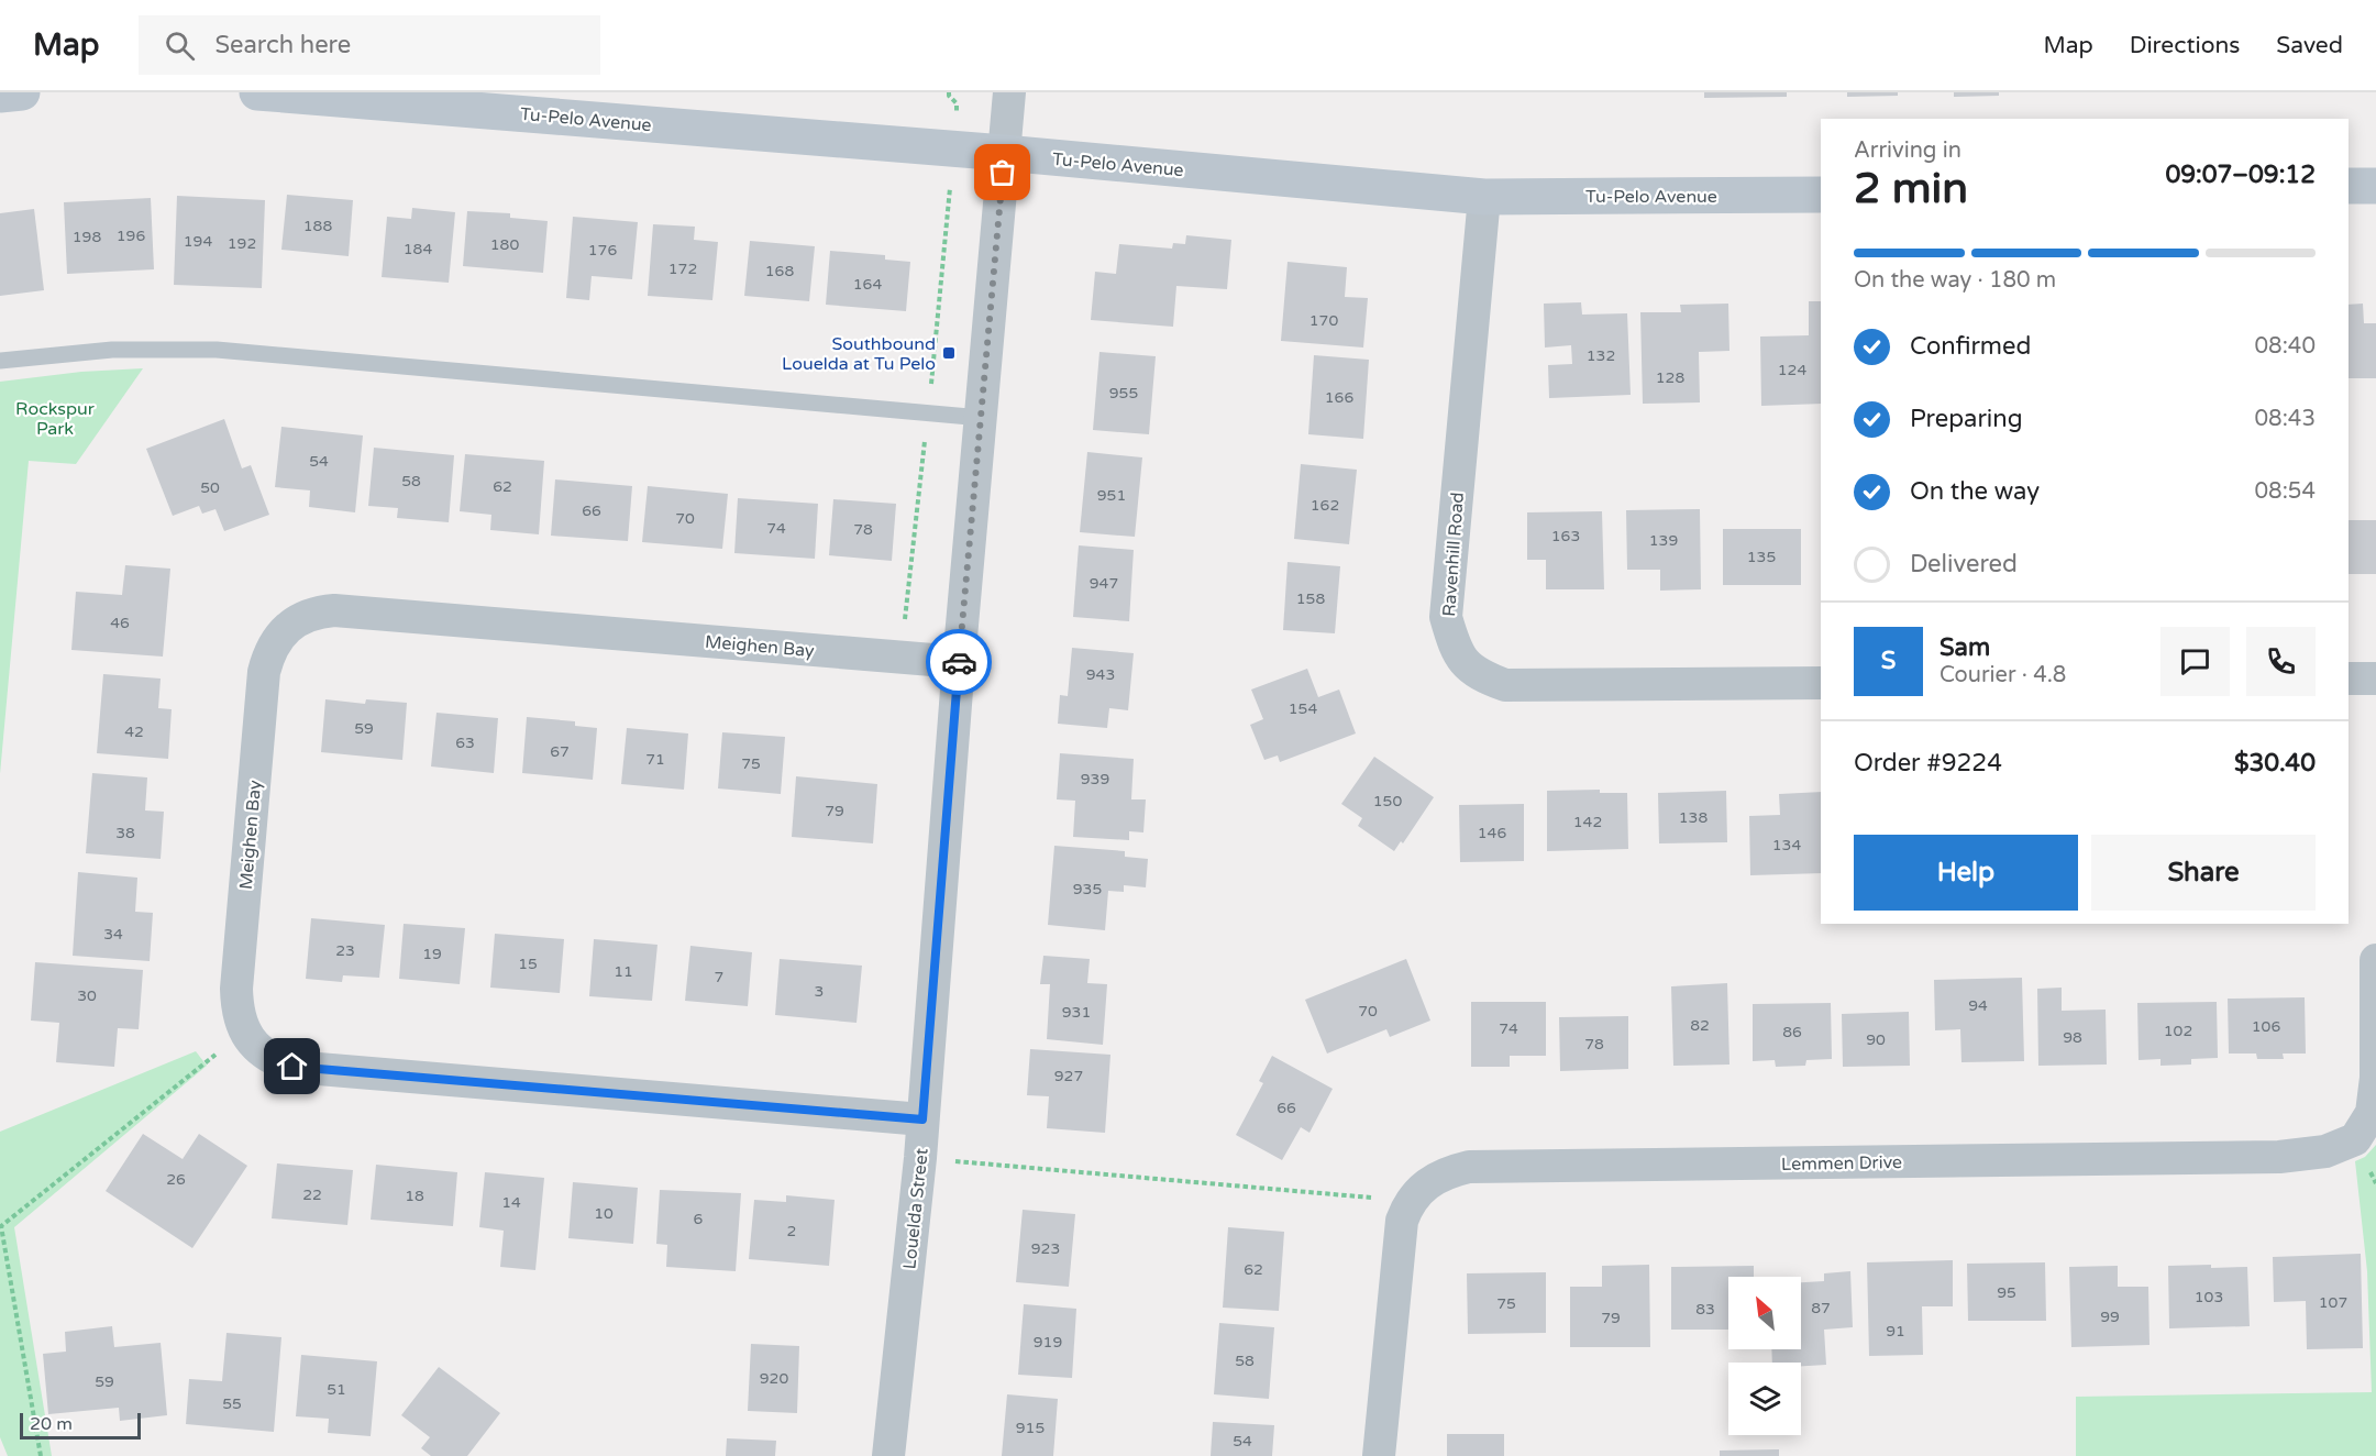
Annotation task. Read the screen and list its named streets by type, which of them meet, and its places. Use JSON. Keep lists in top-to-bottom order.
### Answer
{
  "streets": {
    "street": [
      "Tu-Pelo Avenue",
      "Ravenhill Road",
      "Meighen Bay",
      "Lemmen Drive",
      "Louelda Street"
    ]
  },
  "crossings": [
    ["Tu-Pelo Avenue", "Ravenhill Road"],
    ["Tu-Pelo Avenue", "Louelda Street"],
    ["Meighen Bay", "Louelda Street"]
  ],
  "parks": ["Rockspur Park"],
  "places": {
    "transit": ["Southbound Louelda at Tu Pelo"]
  },
  "house_numbers": [
    "188",
    "196",
    "198",
    "194",
    "192",
    "180",
    "184",
    "176",
    "172",
    "168",
    "164",
    "170",
    "132",
    "124",
    "128",
    "955",
    "166",
    "54",
    "58",
    "62",
    "50",
    "951",
    "162",
    "66",
    "70",
    "74",
    "78",
    "163",
    "139",
    "135",
    "947",
    "158",
    "46",
    "943",
    "154",
    "59",
    "42",
    "63",
    "67",
    "71",
    "75",
    "939",
    "150",
    "79",
    "138",
    "142",
    "38",
    "146",
    "134",
    "935",
    "34",
    "23",
    "19",
    "15",
    "11",
    "7",
    "3",
    "30",
    "94",
    "70",
    "931",
    "82",
    "106",
    "74",
    "102",
    "86",
    "98",
    "90",
    "78",
    "927",
    "66",
    "26",
    "22",
    "18",
    "14",
    "10",
    "6",
    "2",
    "923",
    "62",
    "95",
    "103",
    "107",
    "75",
    "87",
    "83",
    "99",
    "79",
    "91",
    "919",
    "58",
    "920",
    "59",
    "51",
    "55",
    "915",
    "54"
  ],
  "scale_bar": "20 m",
  "north": "top left",
  "page": {
    "header": "Map",
    "search": "Search here",
    "nav": ["Map", "Directions", "Saved"],
    "heading": ["2 min", "Arriving in", "09:07–09:12"],
    "panel": [
      "Sam",
      "Courier · 4.8",
      "Order #9224",
      "$30.40"
    ],
    "bar": "On the way · 180 m",
    "list": [
      ["Confirmed", "08:40"],
      ["Preparing", "08:43"],
      ["On the way", "08:54"],
      "Delivered"
    ],
    "round": "S",
    "buttons": ["Help", "Share"],
    "scale": "20 m"
  }
}
